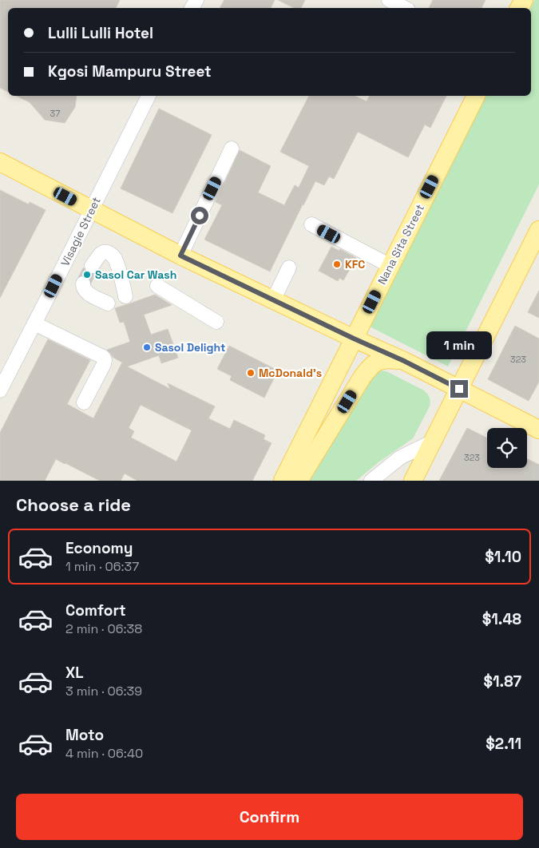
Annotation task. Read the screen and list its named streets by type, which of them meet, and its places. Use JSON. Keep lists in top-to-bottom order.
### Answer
{
  "streets": {
    "main road": ["Nana Sita Street"],
    "street": ["Visagie Street"]
  },
  "places": [
    "KFC",
    "Sasol Car Wash",
    "Sasol Delight",
    "McDonald's"
  ],
  "house_numbers": ["37", "323", "323"],
  "page": {
    "banner": ["Lulli Lulli Hotel", "Kgosi Mampuru Street"],
    "bubble": "1 min",
    "heading": "Choose a ride",
    "list": [
      {
        "name": "Economy",
        "note": "1 min · 06:37",
        "value": "$1.10"
      },
      {
        "name": "Comfort",
        "note": "2 min · 06:38",
        "value": "$1.48"
      },
      {
        "name": "XL",
        "note": "3 min · 06:39",
        "value": "$1.87"
      },
      {
        "name": "Moto",
        "note": "4 min · 06:40",
        "value": "$2.11"
      }
    ],
    "buttons": "Confirm"
  }
}
